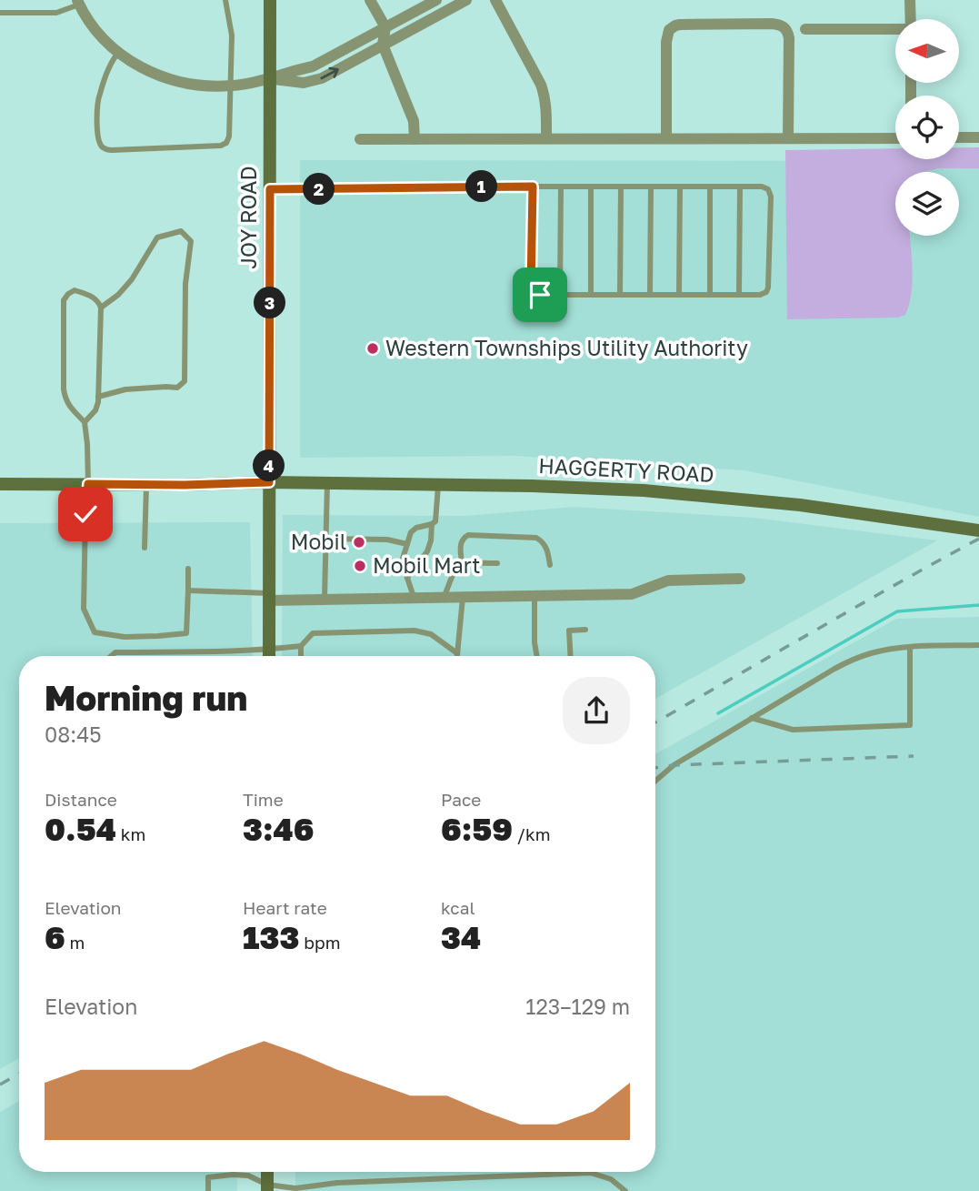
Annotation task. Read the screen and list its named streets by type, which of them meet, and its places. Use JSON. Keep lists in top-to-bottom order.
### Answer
{
  "streets": {
    "main road": ["JOY ROAD", "HAGGERTY ROAD"]
  },
  "crossings": [
    ["JOY ROAD", "HAGGERTY ROAD"]
  ],
  "places": ["Western Townships Utility Authority", "Mobil", "Mobil Mart"],
  "north": "left",
  "page": {
    "pins": [
      "1",
      "2",
      "3",
      "4"
    ],
    "heading": ["Morning run", "08:45"],
    "stats": [
      ["Distance", "0.54 km"],
      ["Time", "3:46"],
      ["Pace", "6:59 /km"],
      ["Elevation", "6 m"],
      ["Heart rate", "133 bpm"],
      ["kcal", "34"]
    ],
    "chart": ["Elevation", "123–129 m"]
  }
}
